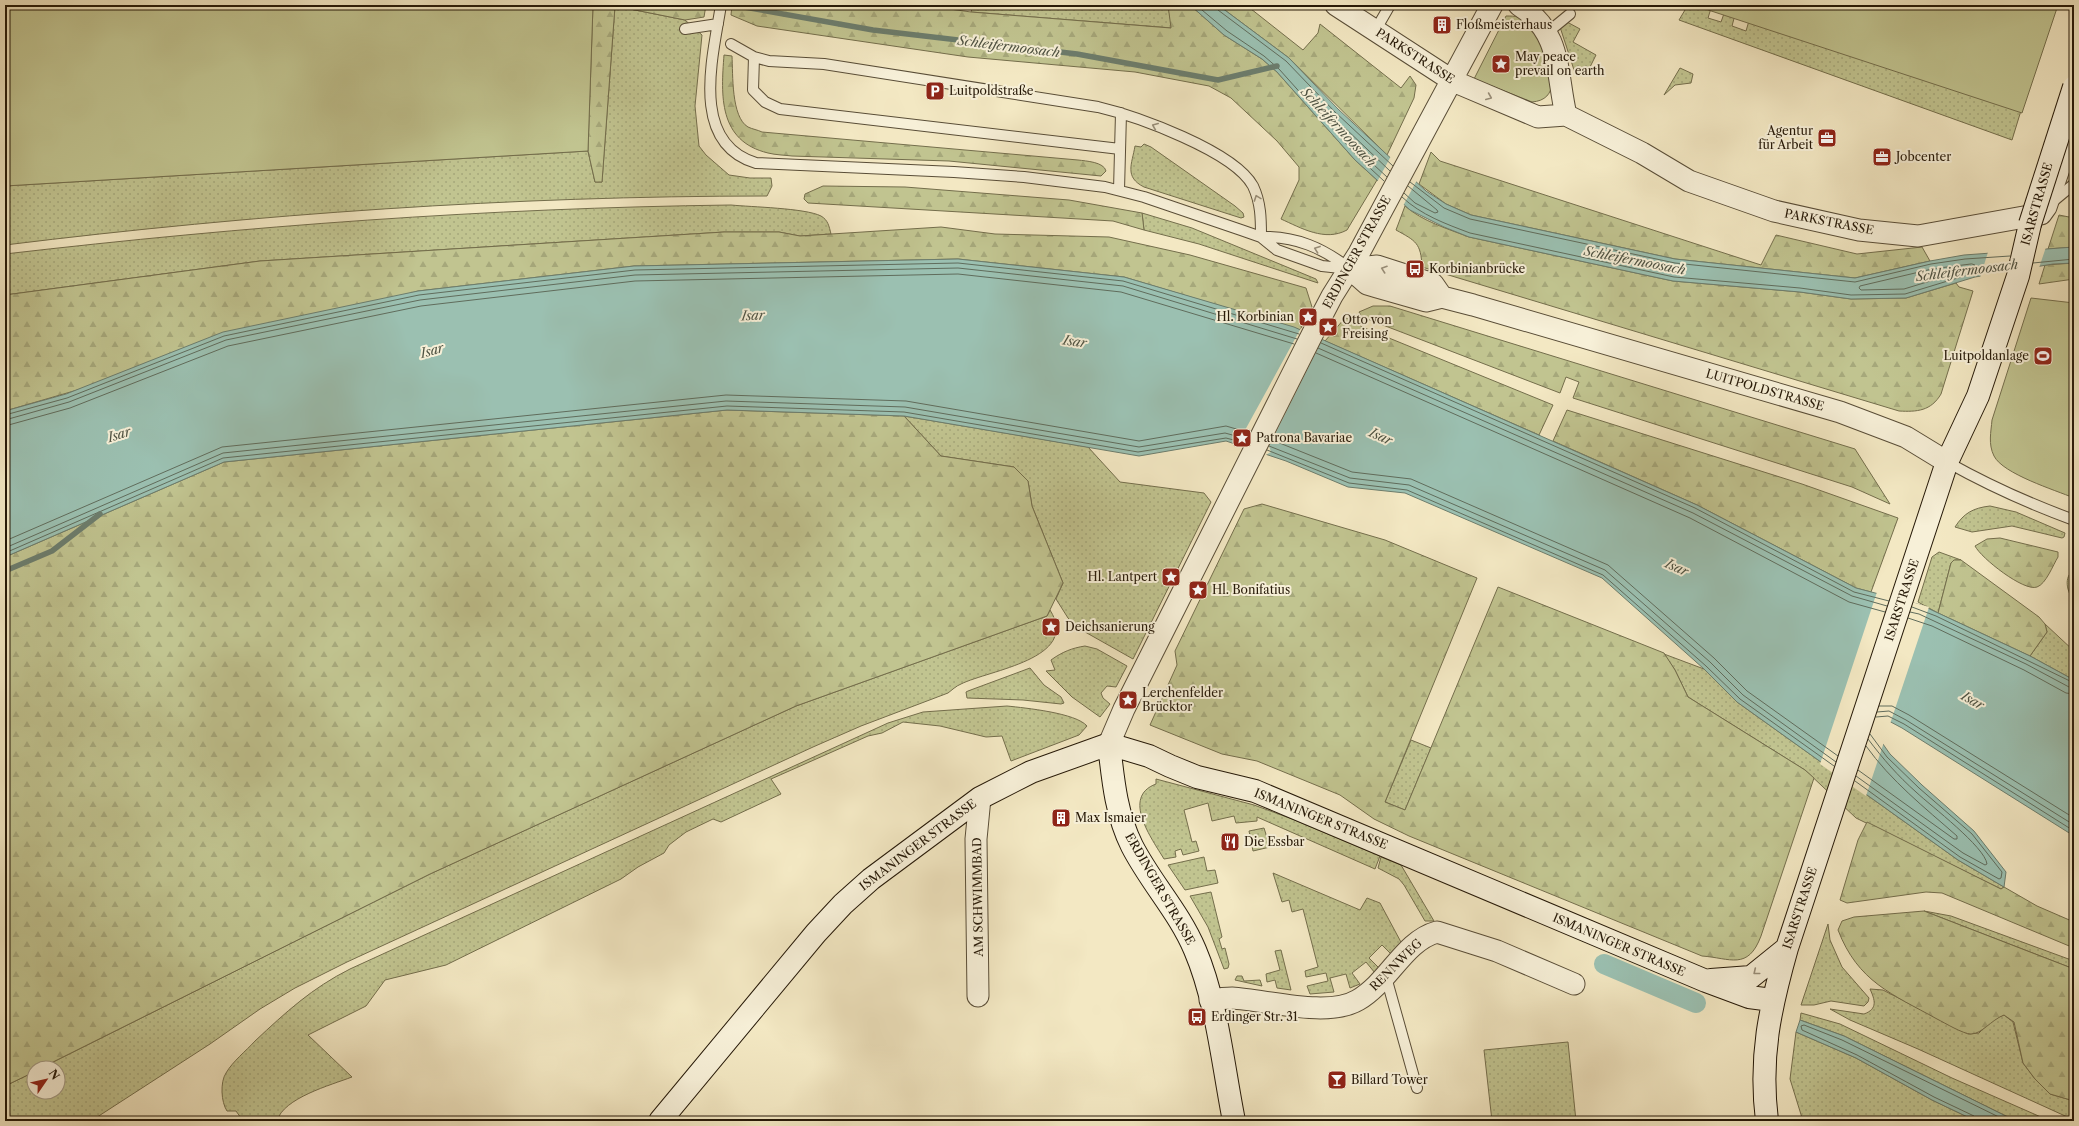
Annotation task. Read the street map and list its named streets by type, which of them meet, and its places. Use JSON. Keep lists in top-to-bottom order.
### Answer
{
  "streets": {
    "street": [
      "PARKSTRASSE",
      "ISARSTRASSE",
      "ERDINGER STRASSE",
      "LUITPOLDSTRASSE",
      "ISMANINGER STRASSE",
      "AM SCHWIMMBAD",
      "RENNWEG"
    ]
  },
  "crossings": [
    ["PARKSTRASSE", "ERDINGER STRASSE"],
    ["ISARSTRASSE", "LUITPOLDSTRASSE"],
    ["ISARSTRASSE", "ISMANINGER STRASSE"],
    ["ERDINGER STRASSE", "LUITPOLDSTRASSE"],
    ["ERDINGER STRASSE", "ISMANINGER STRASSE"],
    ["ERDINGER STRASSE", "RENNWEG"],
    ["ISMANINGER STRASSE", "AM SCHWIMMBAD"]
  ],
  "water": ["Schleifermoosach", "Isar"],
  "places": {
    "building": ["Floßmeisterhaus", "Max Ismaier"],
    "place": [
      "May peace prevail on earth",
      "Hl. Korbinian",
      "Otto von Freising",
      "Patrona Bavariae",
      "Hl. Lantpert",
      "Hl. Bonifatius",
      "Deichsanierung",
      "Lerchenfelder Brücktor"
    ],
    "parking": ["Luitpoldstraße"],
    "office": ["Agentur für Arbeit", "Jobcenter"],
    "bus stop": ["Korbinianbrücke", "Erdinger Str. 31"],
    "sports": ["Luitpoldanlage"],
    "restaurant": ["Die Essbar"],
    "bar": ["Billard Tower"]
  },
  "north": "top right"
}
